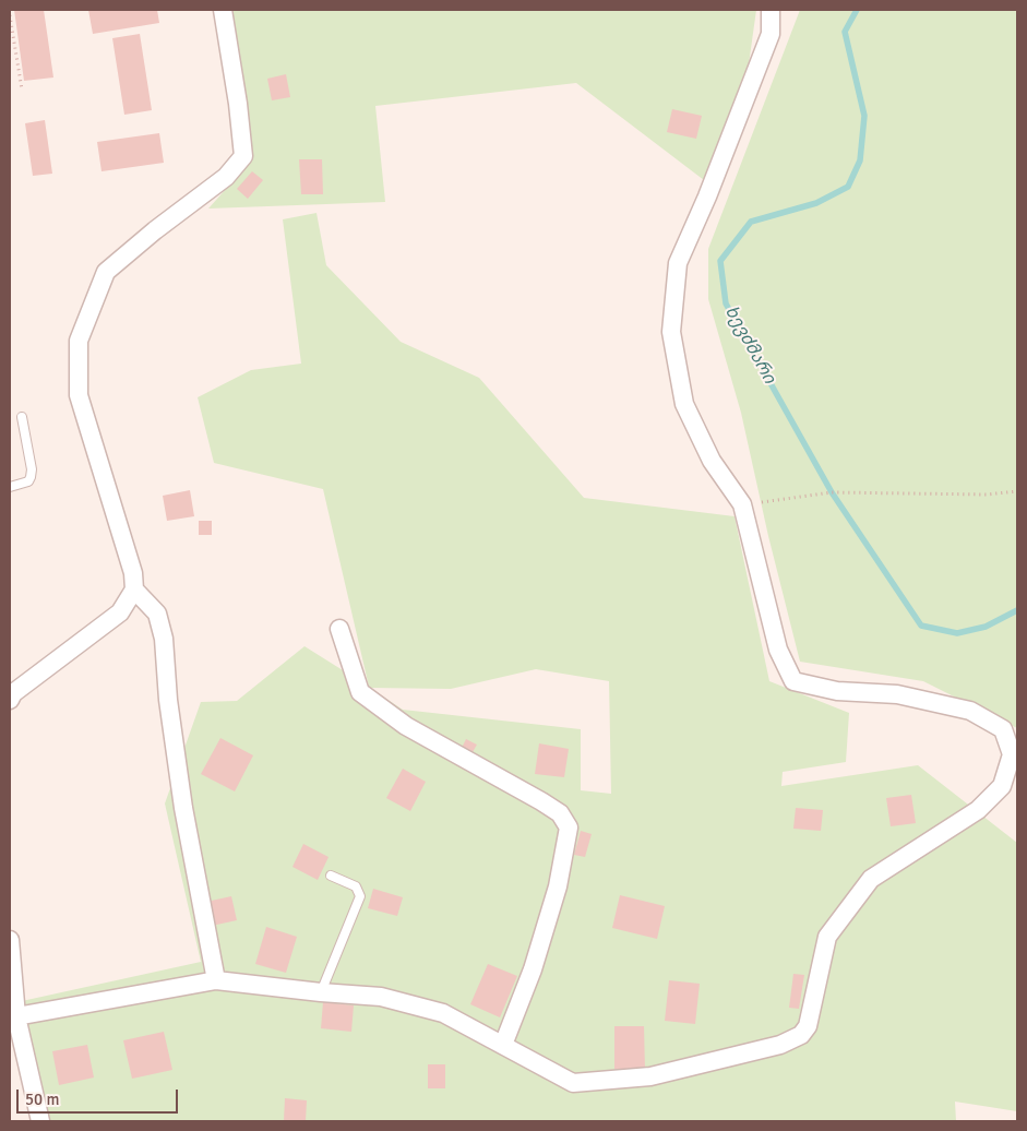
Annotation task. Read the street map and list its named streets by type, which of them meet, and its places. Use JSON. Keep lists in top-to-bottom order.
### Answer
{
  "water": ["ხევძმარი"],
  "scale_bar": "50 m"
}
